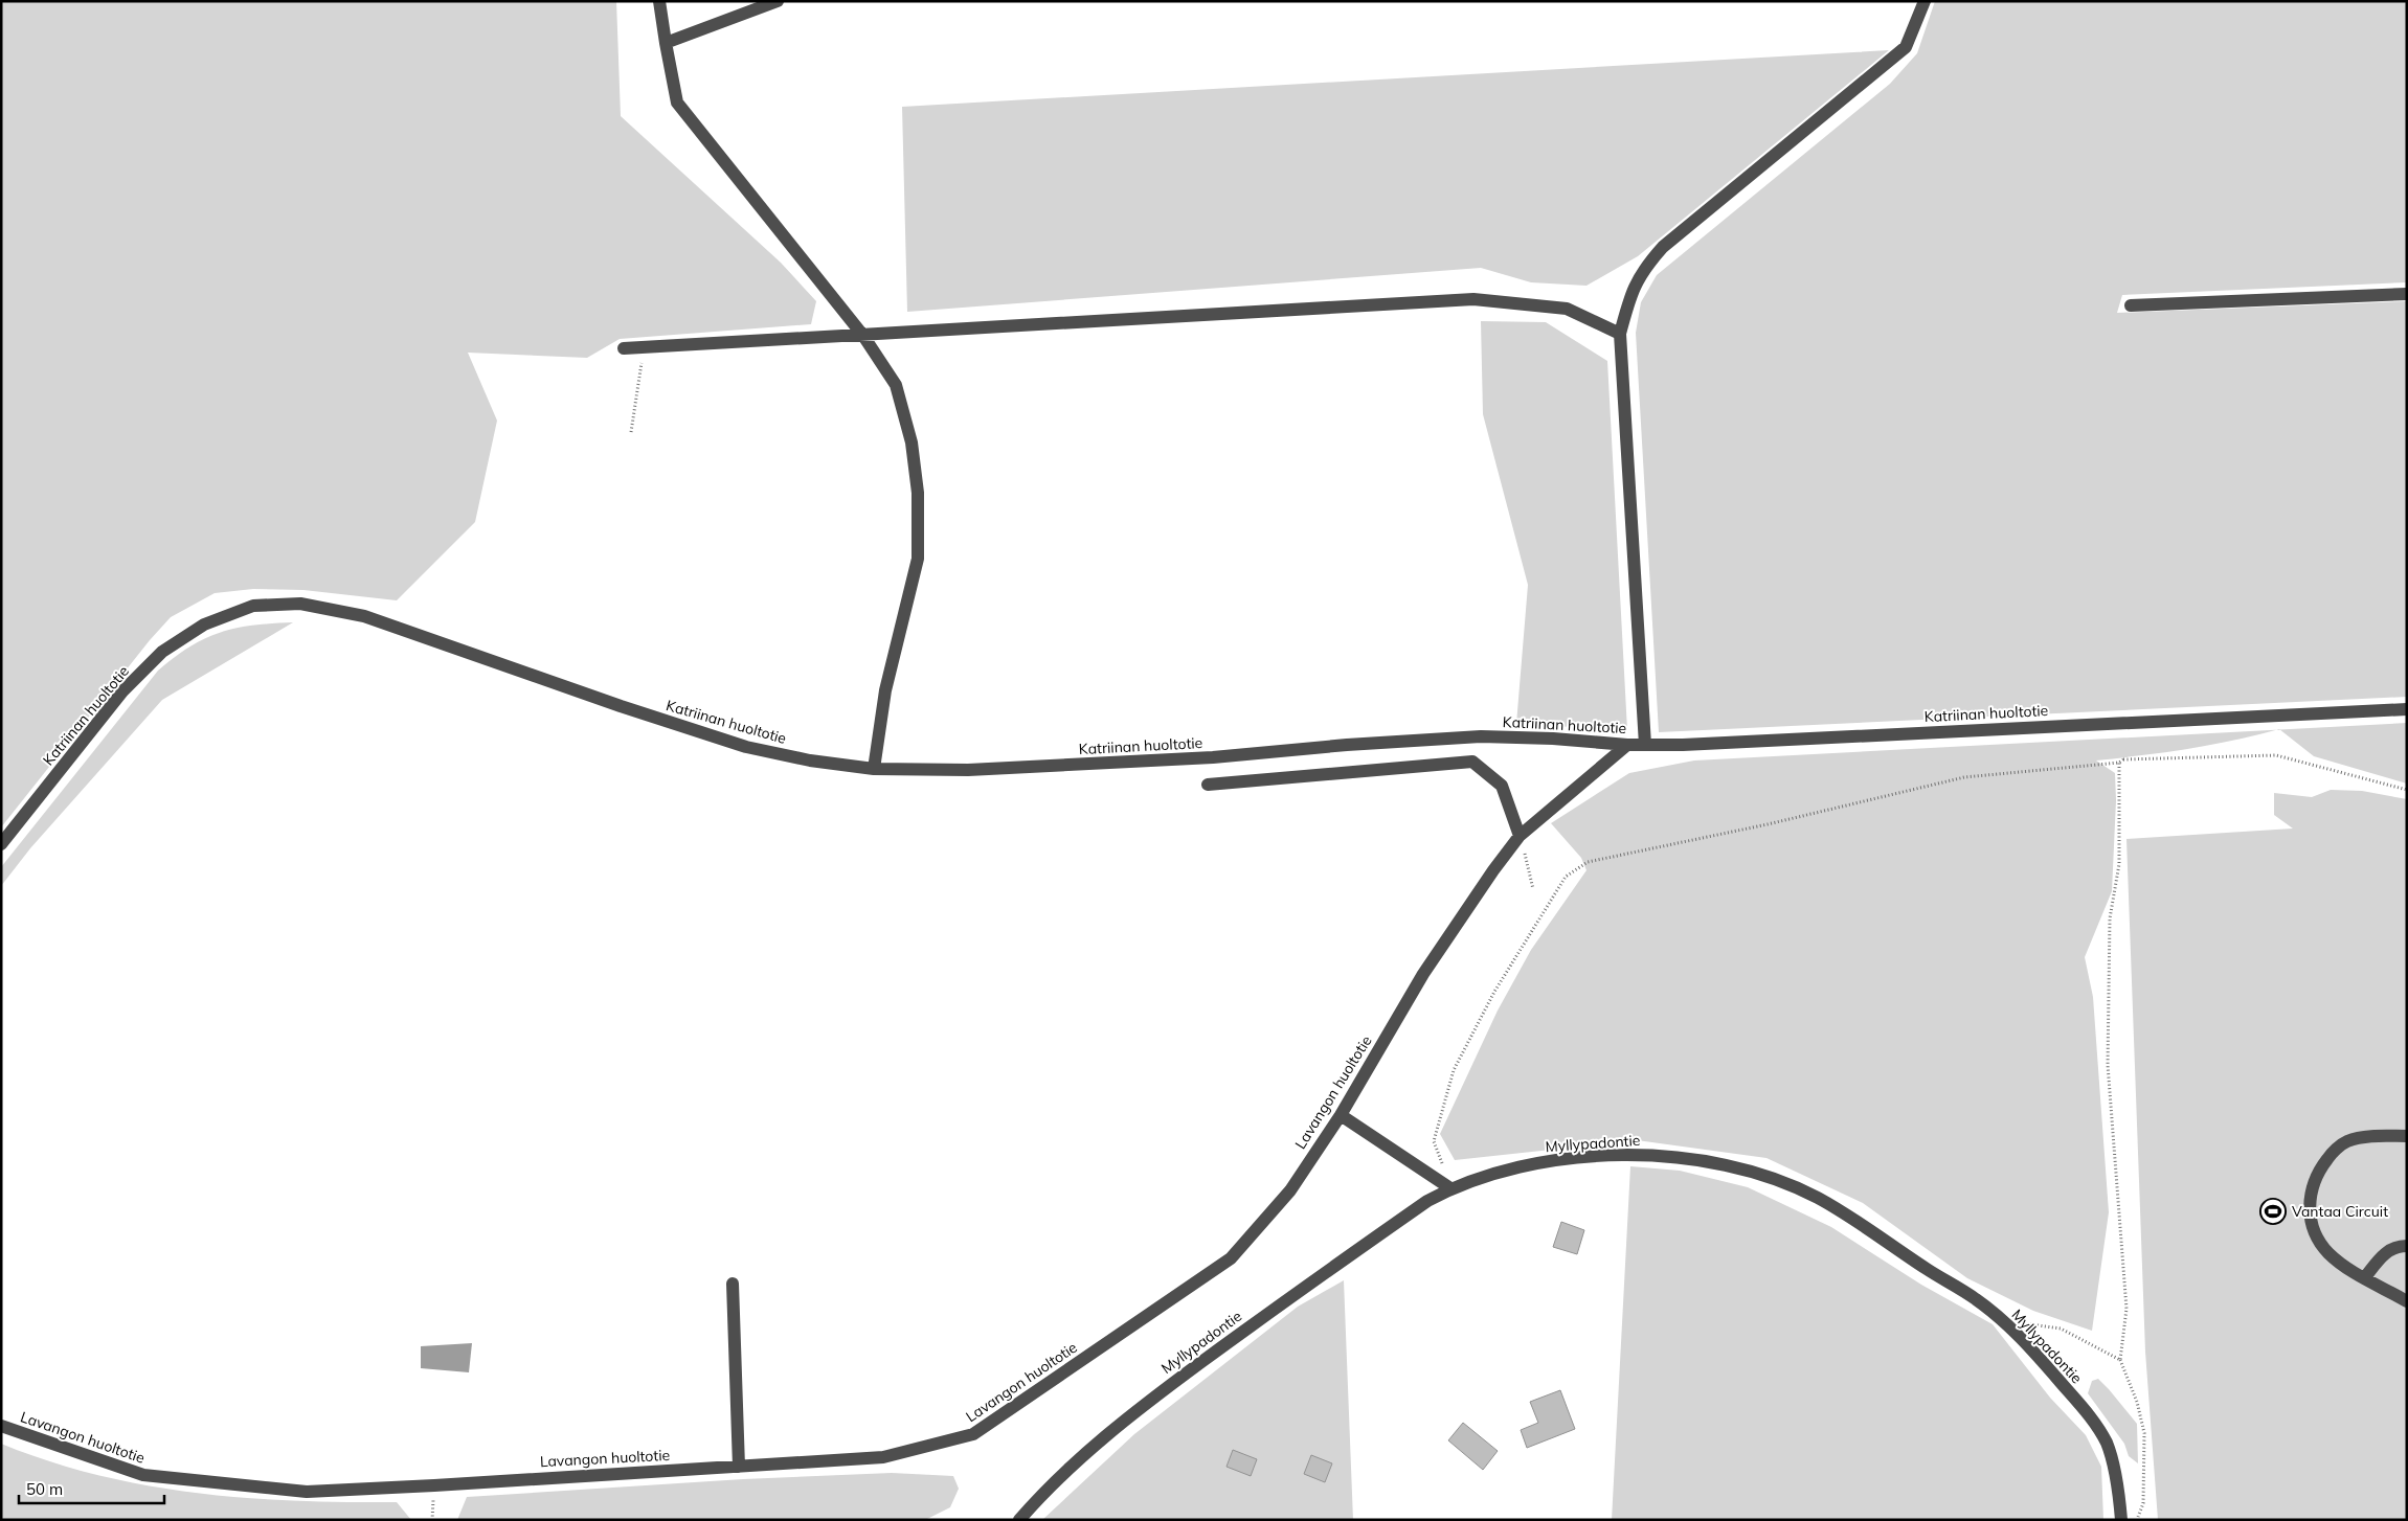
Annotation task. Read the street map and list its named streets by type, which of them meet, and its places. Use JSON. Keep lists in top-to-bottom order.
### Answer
{
  "streets": {
    "street": ["Katriinan huoltotie", "Lavangon huoltotie", "Myllypadontie"]
  },
  "crossings": [
    ["Katriinan huoltotie", "Lavangon huoltotie"]
  ],
  "places": {
    "sports": ["Vantaa Circuit"]
  },
  "scale_bar": "50 m"
}
